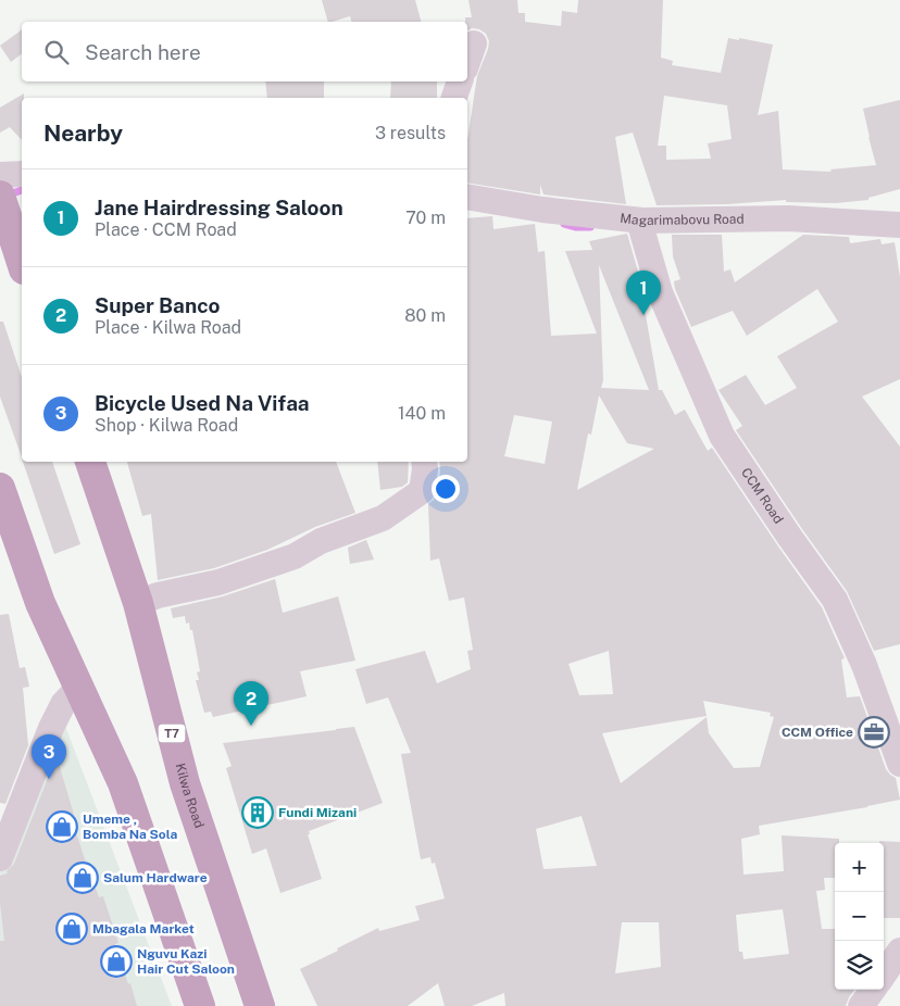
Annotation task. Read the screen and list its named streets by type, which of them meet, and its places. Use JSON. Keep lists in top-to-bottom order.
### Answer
{
  "streets": {
    "highway": ["T7", "Kilwa Road"],
    "street": ["Magarimabovu Road", "CCM Road"]
  },
  "crossings": [
    ["Magarimabovu Road", "CCM Road"]
  ],
  "places": {
    "office": ["CCM Office"],
    "building": ["Fundi Mizani"],
    "shop": [
      "Umeme , Bomba Na Sola",
      "Salum Hardware",
      "Mbagala Market",
      "Nguvu Kazi Hair Cut Saloon"
    ]
  },
  "page": {
    "search": "Search here",
    "heading": ["Nearby", "3 results"],
    "list": [
      {
        "mark": "1",
        "name": "Jane Hairdressing Saloon",
        "note": "Place · CCM Road",
        "value": "70 m"
      },
      {
        "mark": "2",
        "name": "Super Banco",
        "note": "Place · Kilwa Road",
        "value": "80 m"
      },
      {
        "mark": "3",
        "name": "Bicycle Used Na Vifaa",
        "note": "Shop · Kilwa Road",
        "value": "140 m"
      }
    ],
    "pins": ["1", "2", "3"],
    "map_buttons": ["+", "−"]
  }
}
